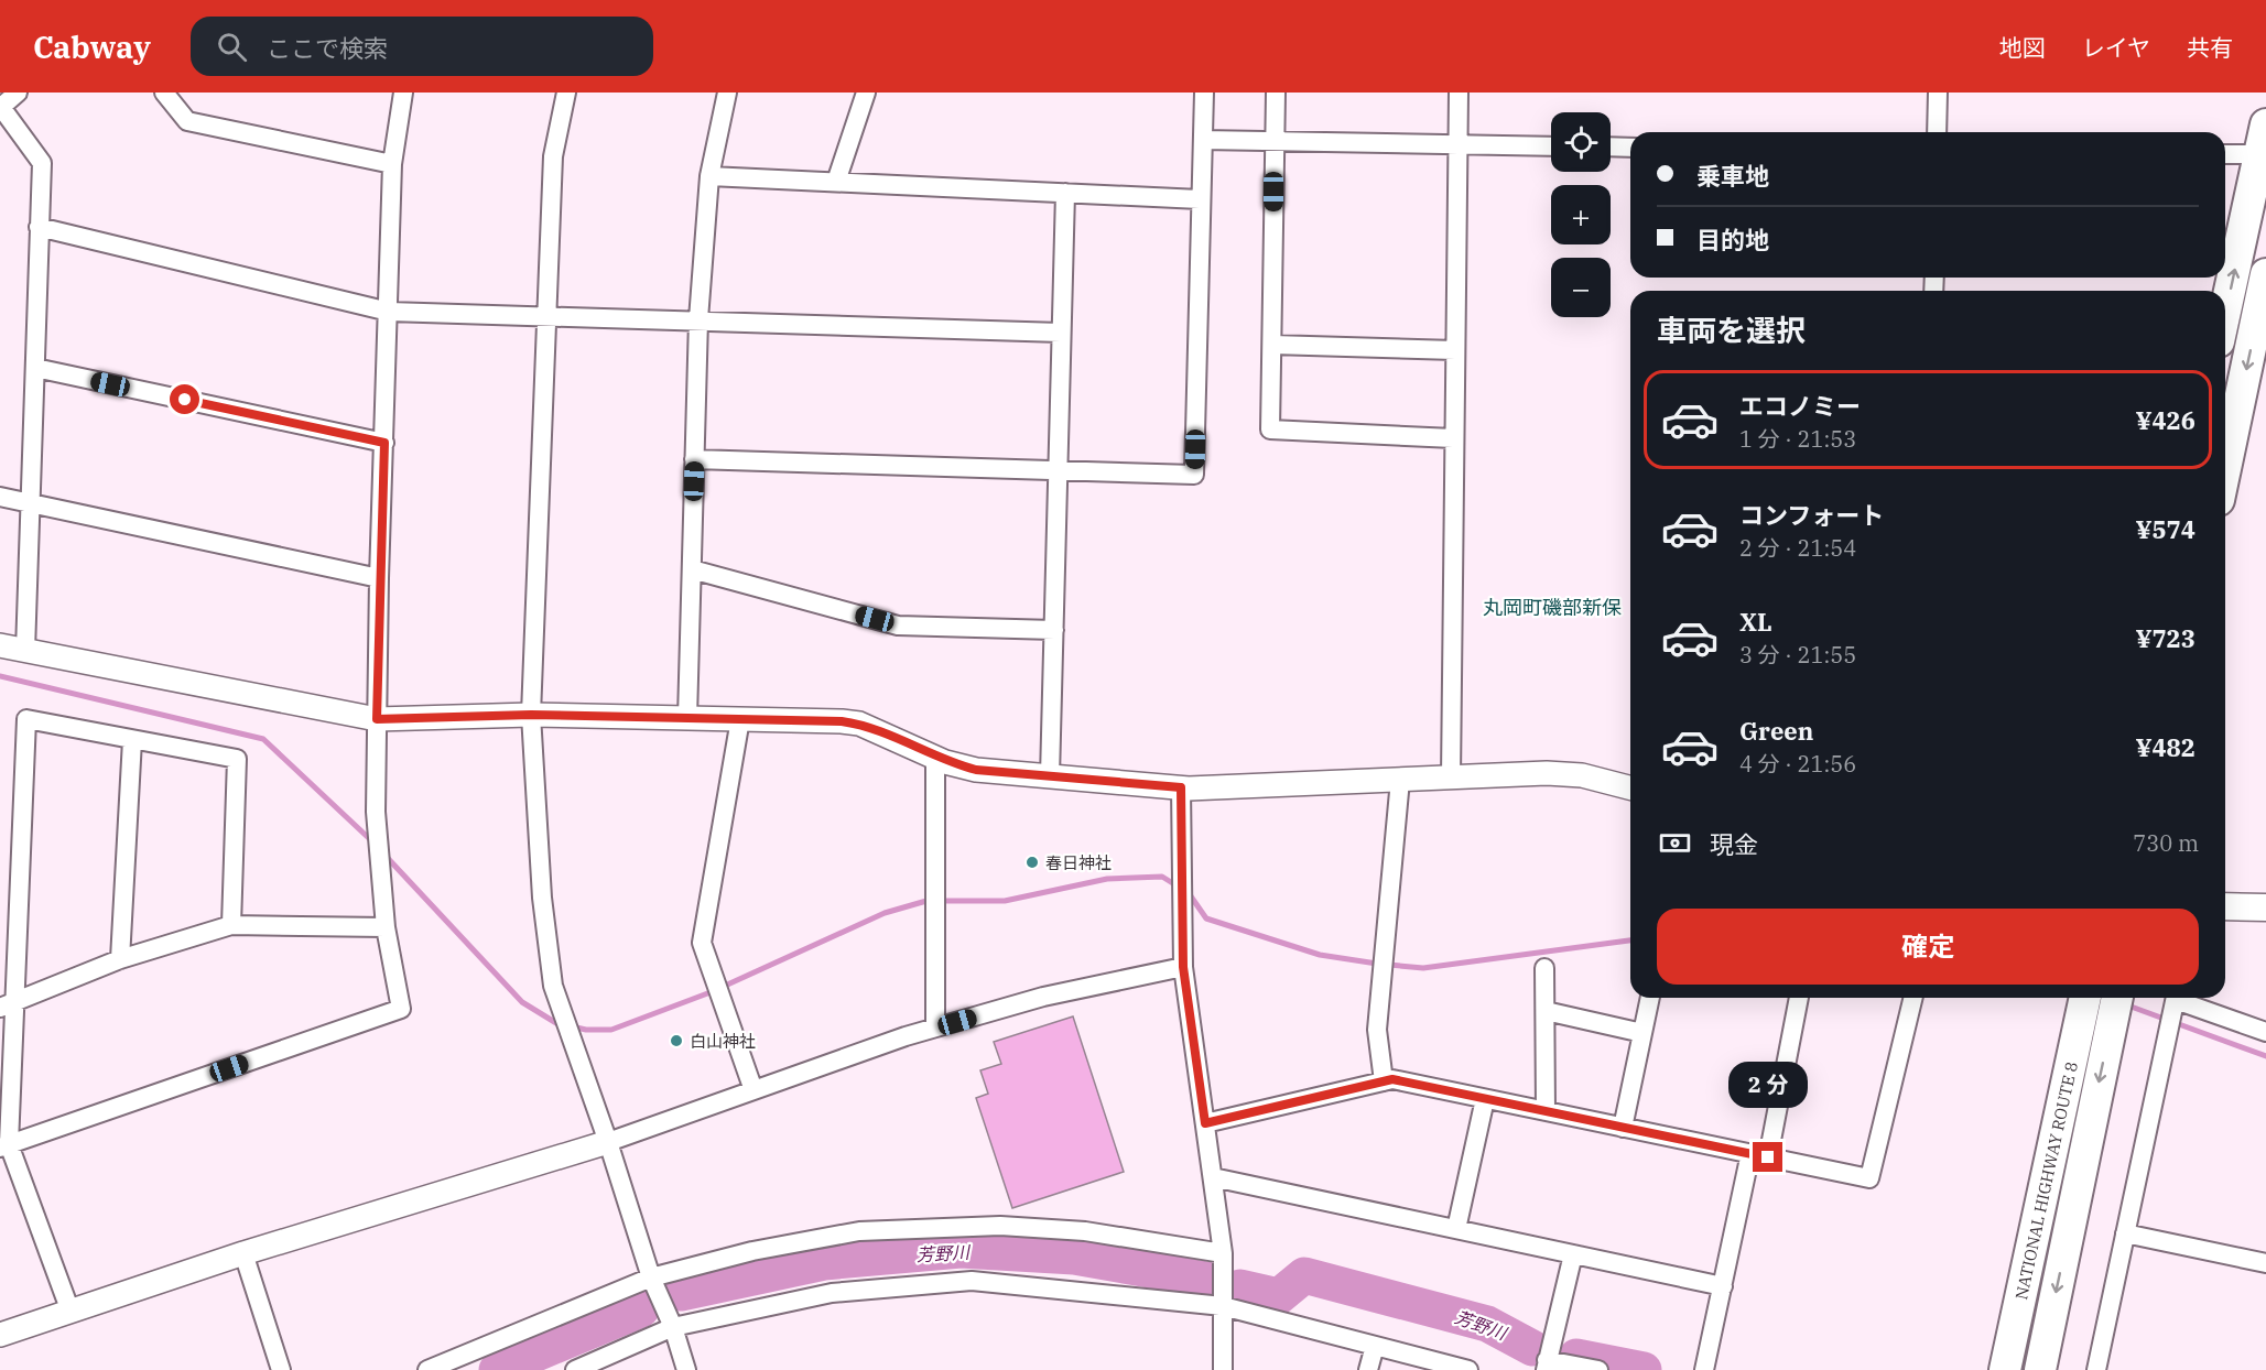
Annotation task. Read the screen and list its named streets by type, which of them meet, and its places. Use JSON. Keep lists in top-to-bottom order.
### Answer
{
  "streets": {
    "highway": ["NATIONAL HIGHWAY ROUTE 8"]
  },
  "districts": ["丸岡町磯部新保"],
  "water": ["芳野川"],
  "places": ["春日神社", "白山神社"],
  "page": {
    "header": "Cabway",
    "search": "ここで検索",
    "nav": ["地図", "レイヤ", "共有"],
    "map_buttons": ["+", "−"],
    "banner": ["乗車地", "目的地"],
    "heading": "車両を選択",
    "list": [
      {
        "name": "エコノミー",
        "note": "1 分 · 21:53",
        "value": "¥426"
      },
      {
        "name": "コンフォート",
        "note": "2 分 · 21:54",
        "value": "¥574"
      },
      {
        "name": "XL",
        "note": "3 分 · 21:55",
        "value": "¥723"
      },
      {
        "name": "Green",
        "note": "4 分 · 21:56",
        "value": "¥482"
      }
    ],
    "pay": ["現金", "730 m"],
    "buttons": "確定",
    "bubble": "2 分"
  }
}
